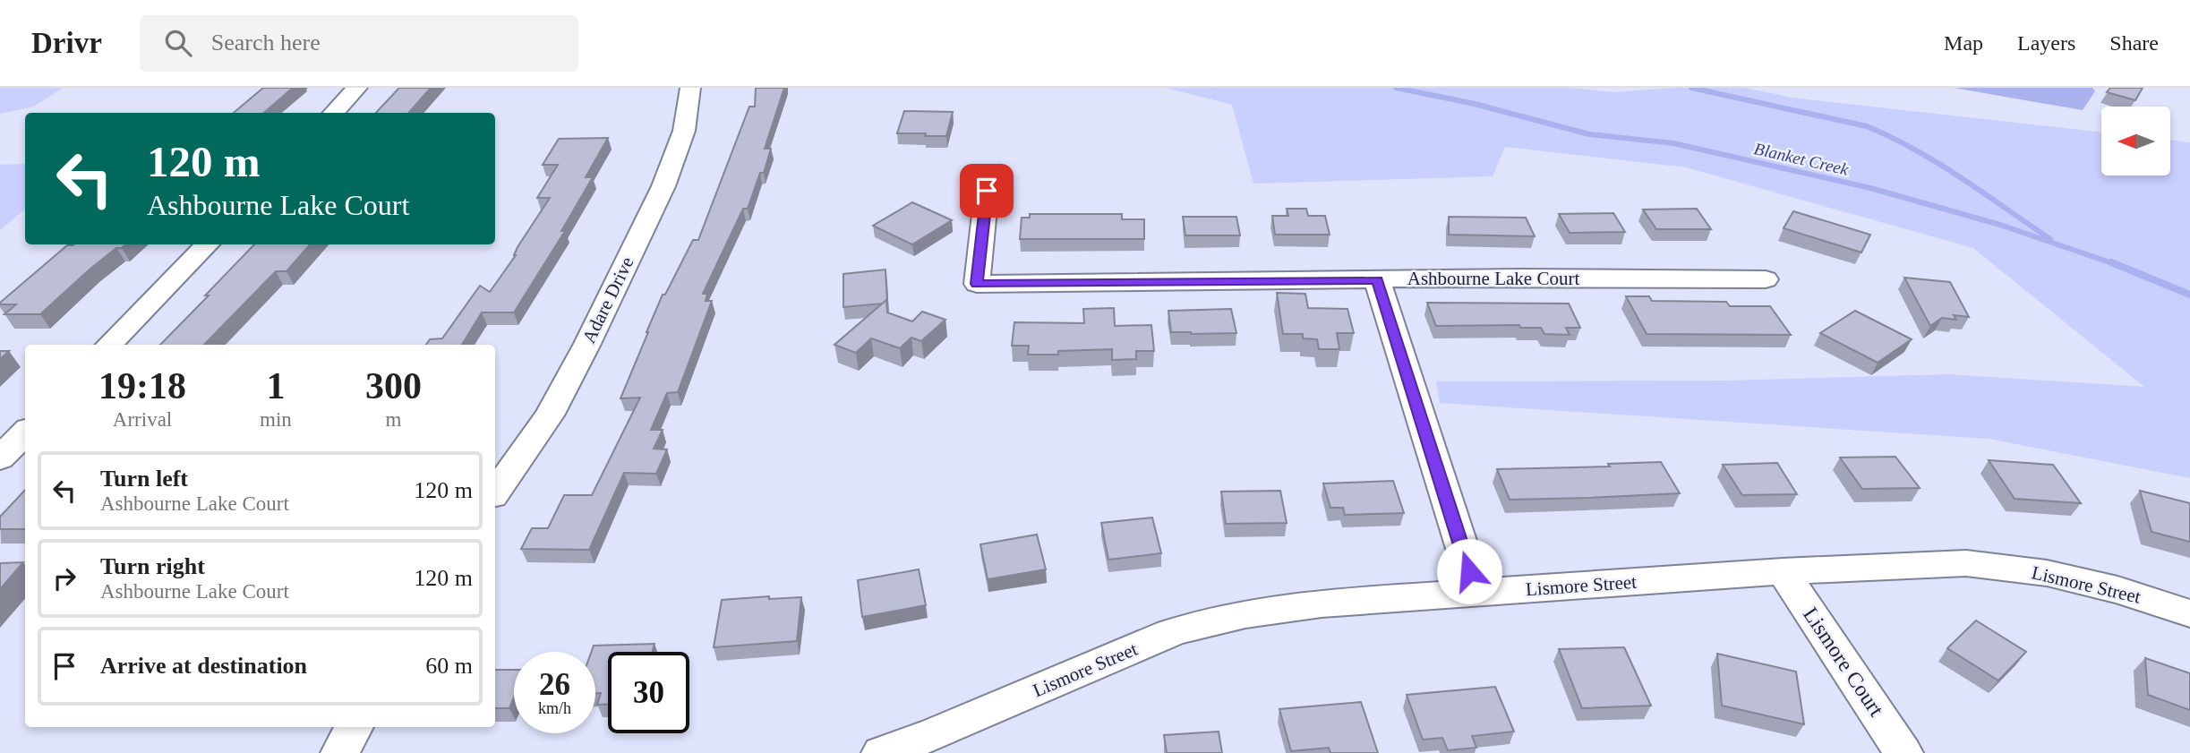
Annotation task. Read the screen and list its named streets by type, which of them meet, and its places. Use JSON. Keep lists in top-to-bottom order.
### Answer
{
  "streets": {
    "street": [
      "Ashbourne Lake Court",
      "Adare Drive",
      "Lismore Street",
      "Lismore Court"
    ]
  },
  "crossings": [
    ["Lismore Street", "Lismore Court"]
  ],
  "water": ["Blanket Creek"],
  "north": "left",
  "page": {
    "header": "Drivr",
    "search": "Search here",
    "nav": ["Map", "Layers", "Share"],
    "turn": ["120 m", "Ashbourne Lake Court"],
    "eta": [
      "19:18",
      "Arrival",
      "1",
      "min",
      "300",
      "m"
    ],
    "list": [
      {
        "name": "Turn left",
        "note": "Ashbourne Lake Court",
        "value": "120 m"
      },
      {
        "name": "Turn right",
        "note": "Ashbourne Lake Court",
        "value": "120 m"
      },
      {
        "name": "Arrive at destination",
        "value": "60 m"
      }
    ],
    "speed": "26 km/h",
    "limit": "30"
  }
}
